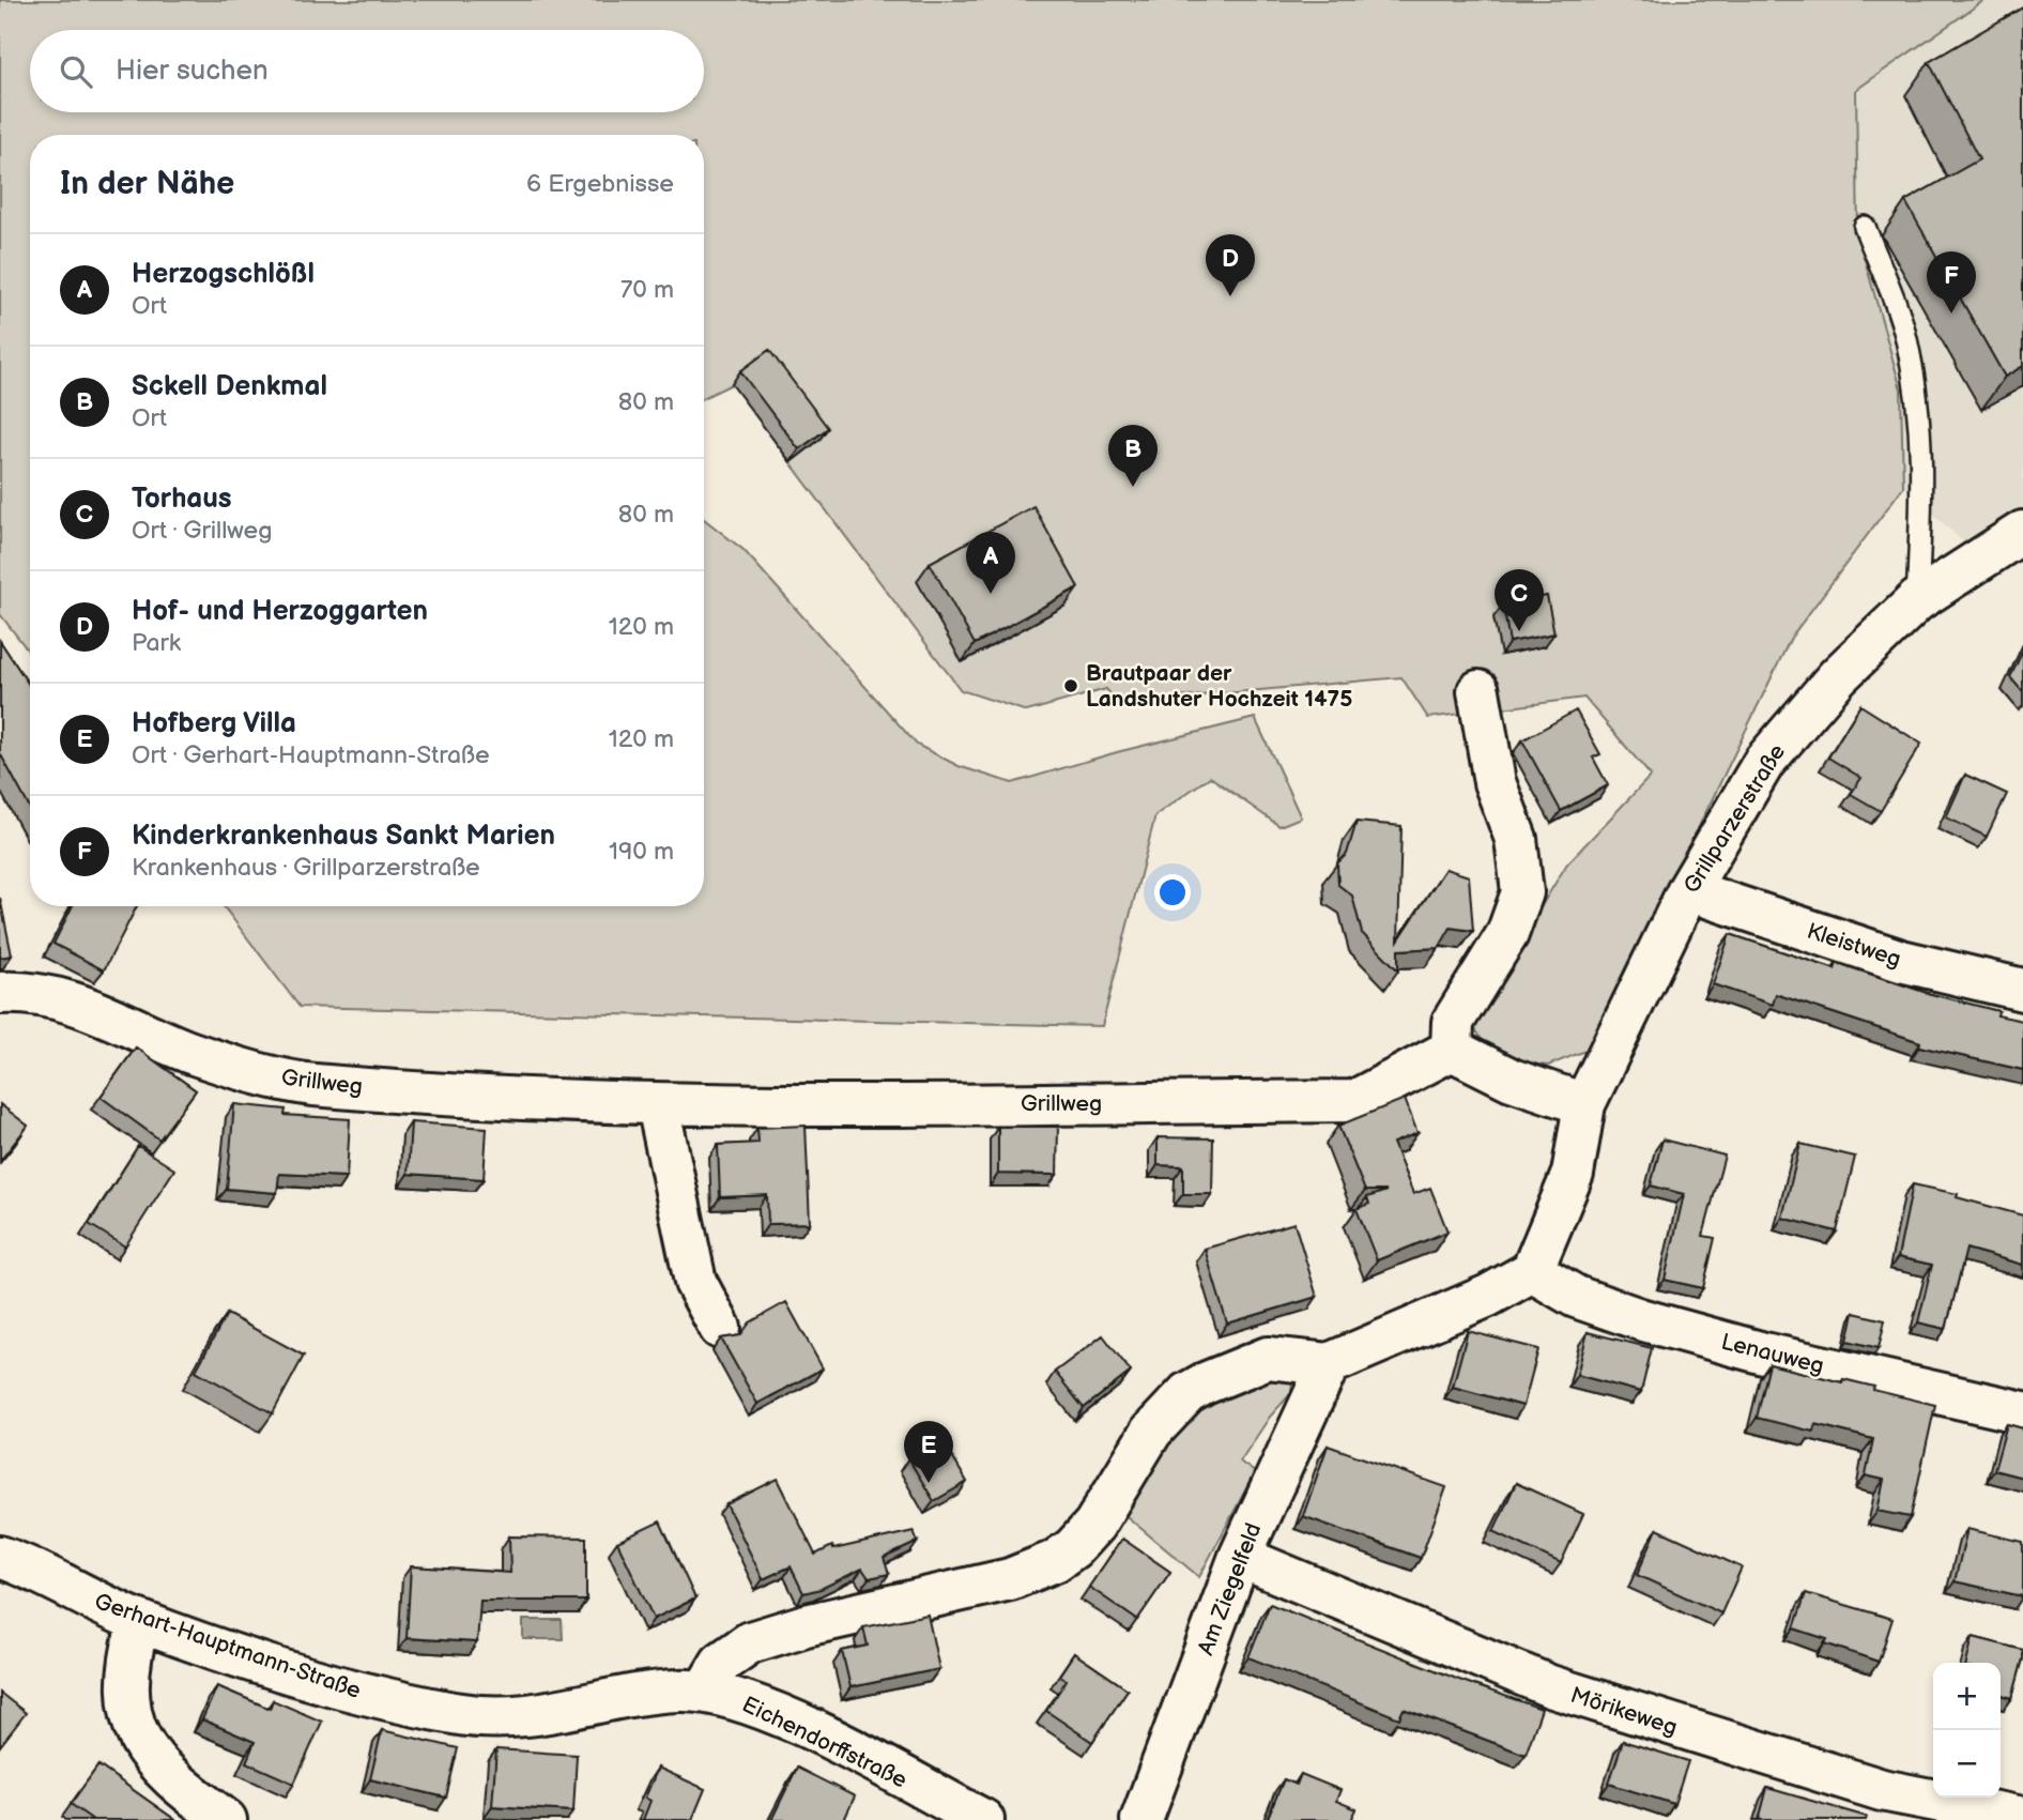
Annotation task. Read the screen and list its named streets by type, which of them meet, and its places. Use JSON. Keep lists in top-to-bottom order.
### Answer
{
  "streets": {
    "street": [
      "Grillparzerstraße",
      "Kleistweg",
      "Grillweg",
      "Lenauweg",
      "Am Ziegelfeld",
      "Gerhart-Hauptmann-Straße",
      "Mörikeweg",
      "Eichendorffstraße"
    ]
  },
  "crossings": [
    ["Grillparzerstraße", "Kleistweg"],
    ["Am Ziegelfeld", "Mörikeweg"],
    ["Gerhart-Hauptmann-Straße", "Eichendorffstraße"]
  ],
  "places": ["Brautpaar der Landshuter Hochzeit 1475"],
  "page": {
    "search": "Hier suchen",
    "heading": ["In der Nähe", "6 Ergebnisse"],
    "list": [
      {
        "mark": "A",
        "name": "Herzogschlößl",
        "note": "Ort",
        "value": "70 m"
      },
      {
        "mark": "B",
        "name": "Sckell Denkmal",
        "note": "Ort",
        "value": "80 m"
      },
      {
        "mark": "C",
        "name": "Torhaus",
        "note": "Ort · Grillweg",
        "value": "80 m"
      },
      {
        "mark": "D",
        "name": "Hof- und Herzoggarten",
        "note": "Park",
        "value": "120 m"
      },
      {
        "mark": "E",
        "name": "Hofberg Villa",
        "note": "Ort · Gerhart-Hauptmann-Straße",
        "value": "120 m"
      },
      {
        "mark": "F",
        "name": "Kinderkrankenhaus Sankt Marien",
        "note": "Krankenhaus · Grillparzerstraße",
        "value": "190 m"
      }
    ],
    "pins": [
      "D",
      "F",
      "B",
      "A",
      "C",
      "E"
    ],
    "map_buttons": ["+", "−"]
  }
}
